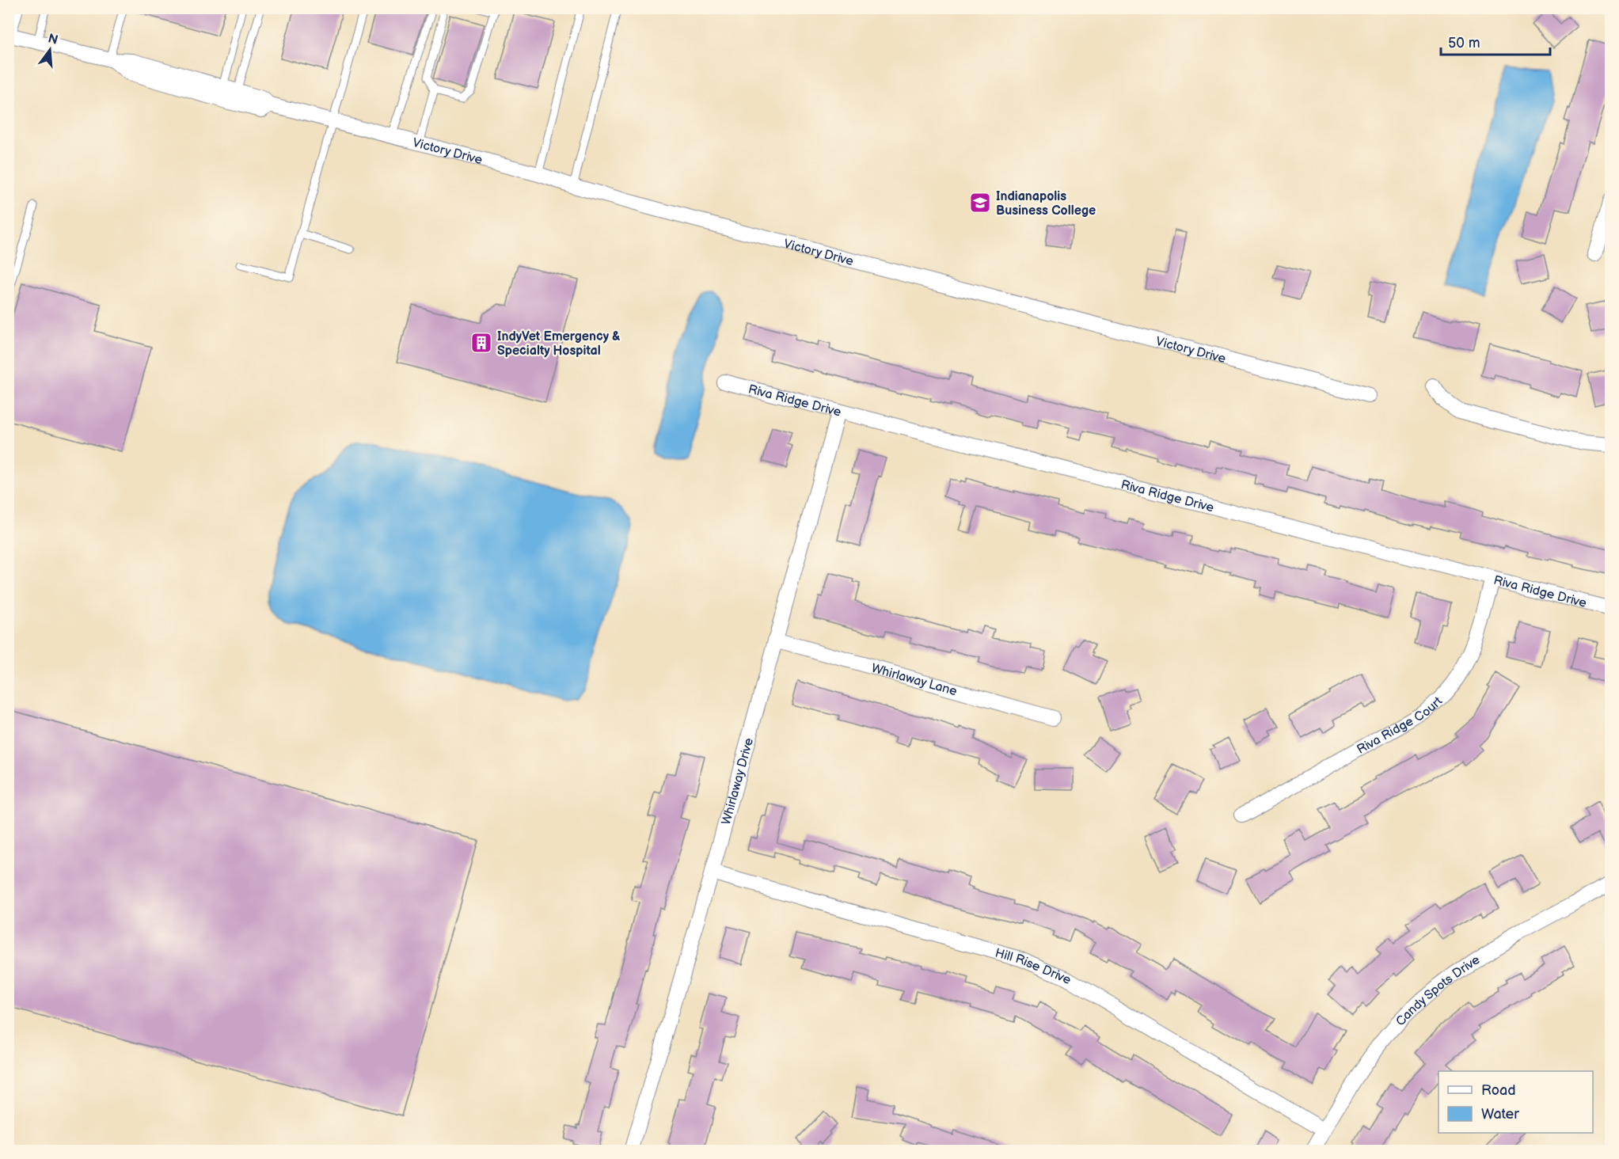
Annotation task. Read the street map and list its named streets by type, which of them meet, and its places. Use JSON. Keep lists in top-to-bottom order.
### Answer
{
  "streets": {
    "street": [
      "Victory Drive",
      "Riva Ridge Drive",
      "Whirlaway Lane",
      "Riva Ridge Court",
      "Whirlaway Drive",
      "Hill Rise Drive",
      "Candy Spots Drive"
    ]
  },
  "crossings": [
    ["Riva Ridge Drive", "Riva Ridge Court"],
    ["Riva Ridge Drive", "Whirlaway Drive"],
    ["Whirlaway Lane", "Whirlaway Drive"],
    ["Whirlaway Drive", "Hill Rise Drive"],
    ["Hill Rise Drive", "Candy Spots Drive"]
  ],
  "places": {
    "school or university": ["Indianapolis Business College"],
    "building": ["IndyVet Emergency & Specialty Hospital"]
  },
  "legend": ["Road", "Water"],
  "scale_bar": "50 m",
  "north": "top"
}
